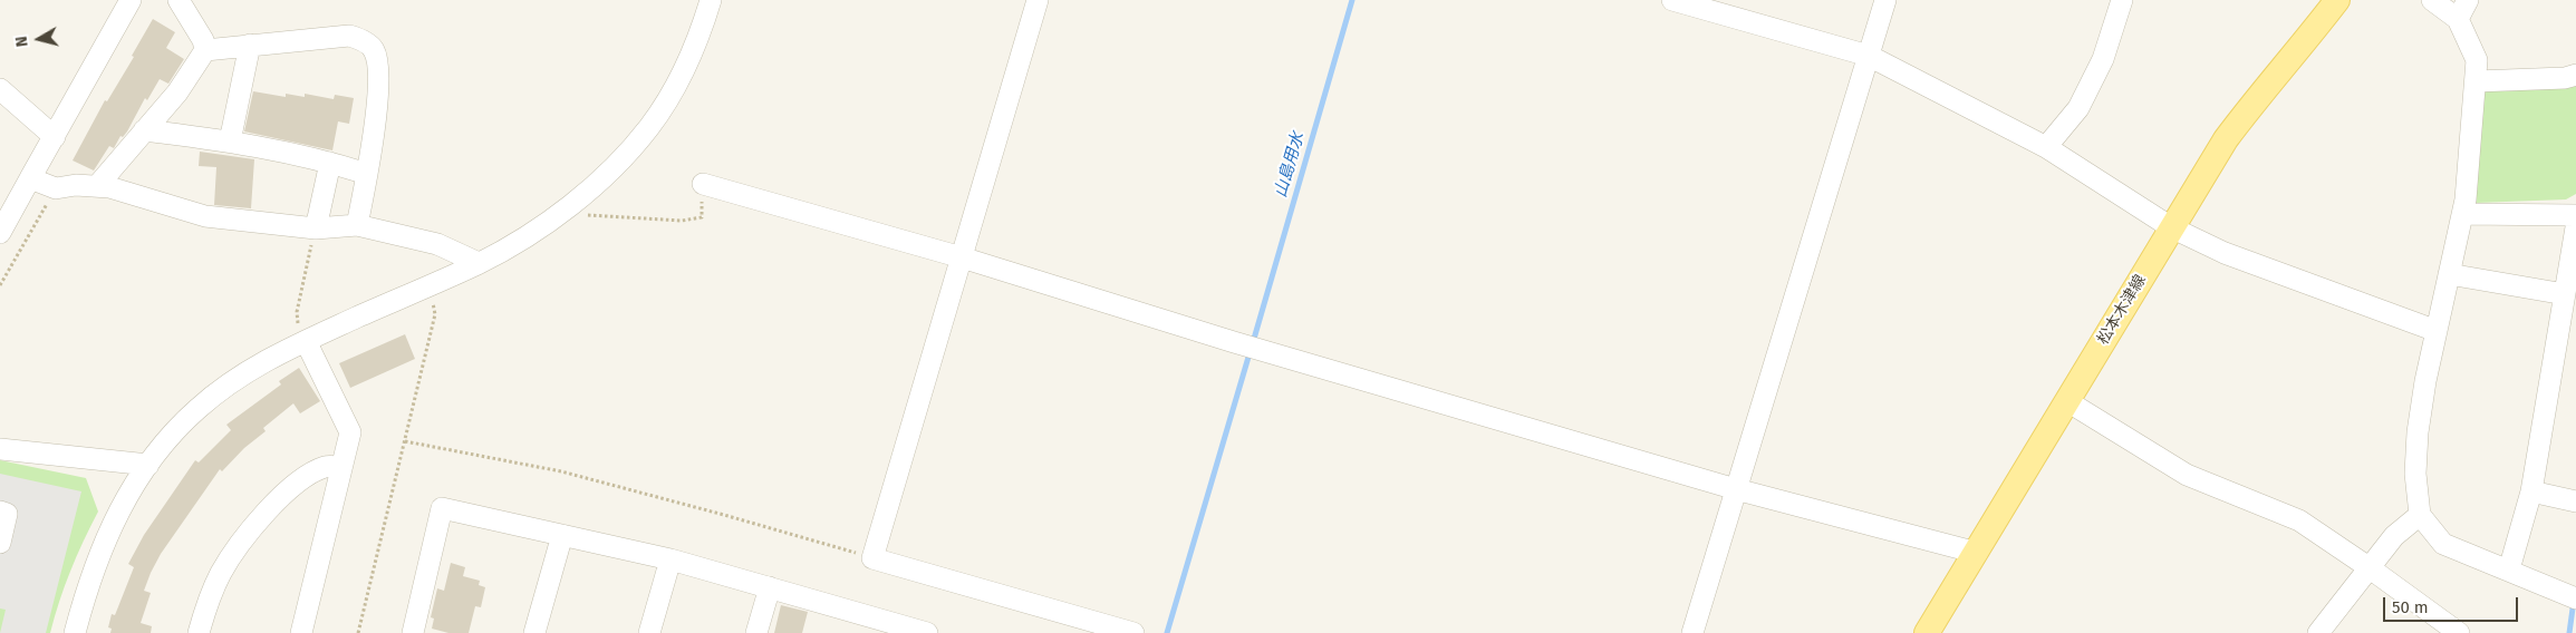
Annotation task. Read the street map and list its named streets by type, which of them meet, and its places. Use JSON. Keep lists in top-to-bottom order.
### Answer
{
  "streets": {
    "main road": ["松本木津線"]
  },
  "water": ["山島用水"],
  "scale_bar": "50 m",
  "north": "left"
}
